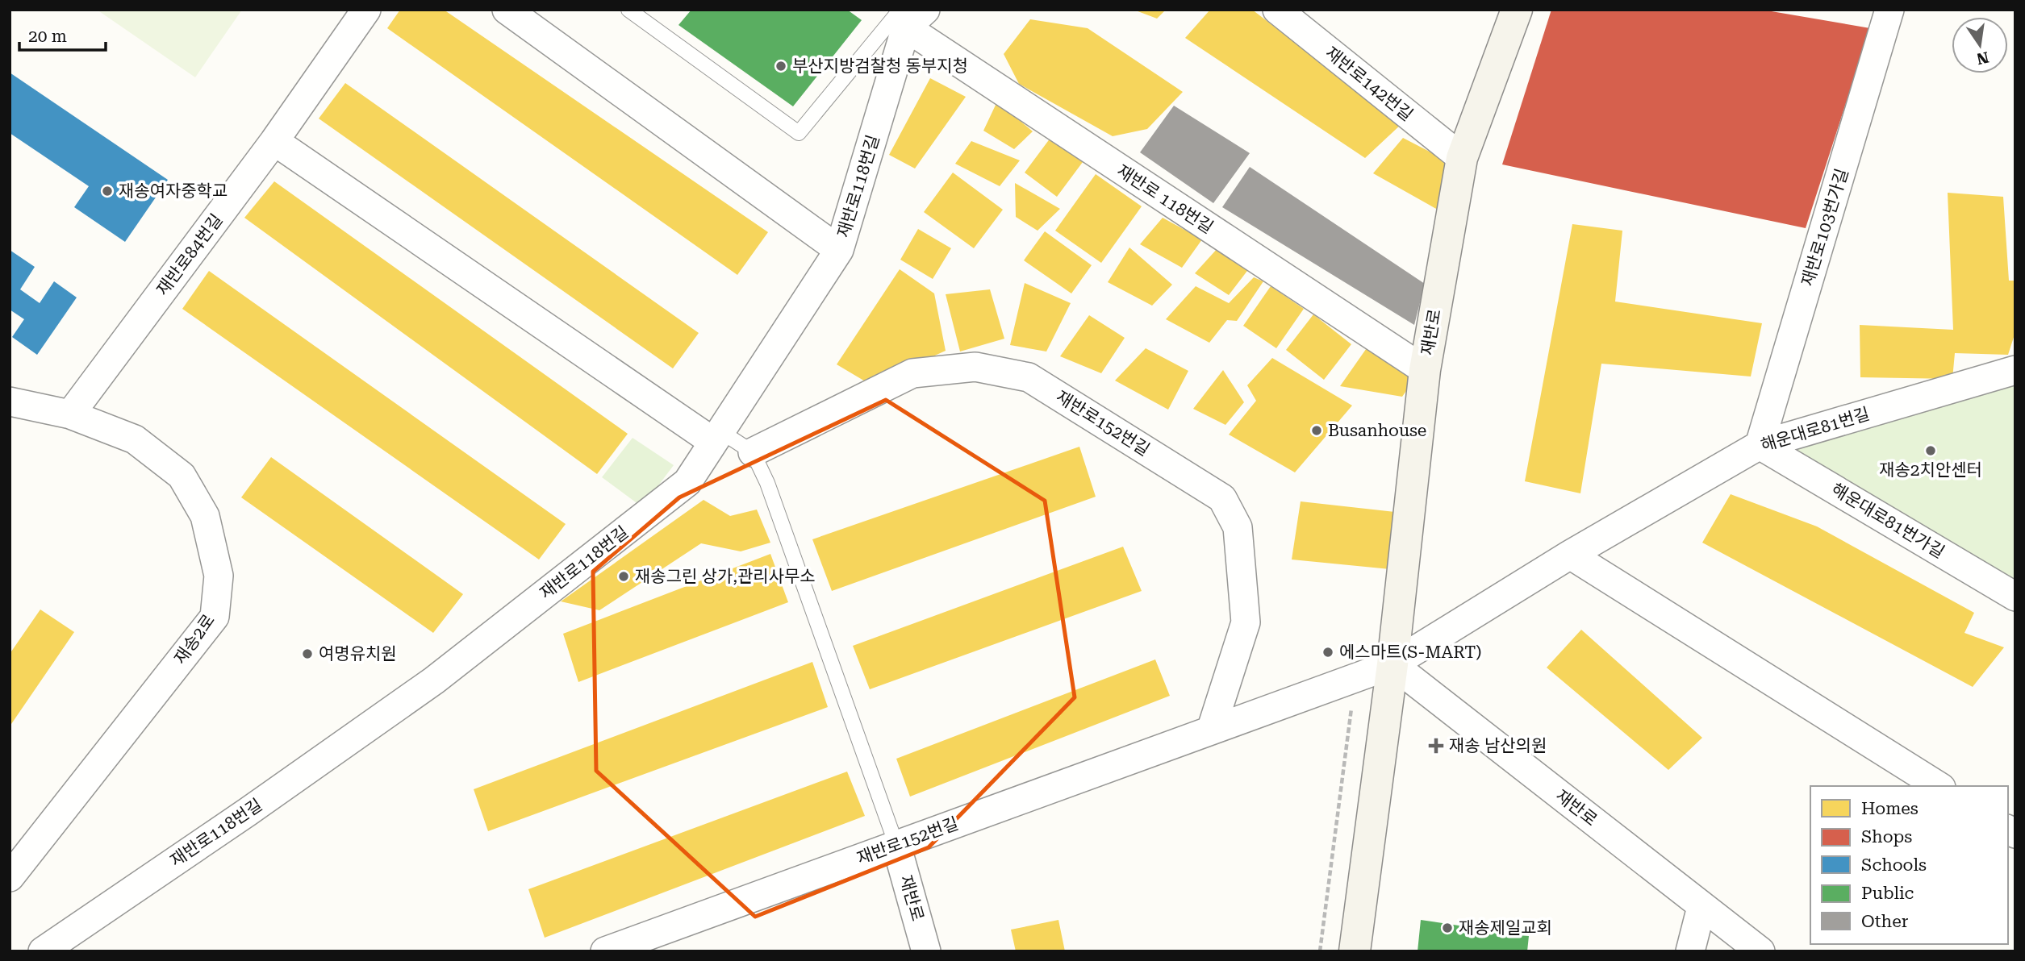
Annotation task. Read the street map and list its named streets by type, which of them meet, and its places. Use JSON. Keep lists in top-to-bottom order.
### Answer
{
  "streets": {
    "main road": ["재반로"],
    "street": [
      "재반로142번길",
      "재반로118번길",
      "재반로 118번길",
      "재반로103번가길",
      "재반로84번길",
      "재반로152번길",
      "해운대로81번길",
      "해운대로81번가길",
      "재송2로"
    ]
  },
  "crossings": [
    ["재반로142번길", "재반로"],
    ["재반로118번길", "재반로 118번길"],
    ["재반로 118번길", "재반로"],
    ["재반로103번가길", "해운대로81번길"],
    ["재반로103번가길", "해운대로81번가길"],
    ["재반로84번길", "재송2로"],
    ["재반로", "재반로152번길"],
    ["재반로", "해운대로81번길"],
    ["재반로152번길", "해운대로81번길"],
    ["해운대로81번길", "해운대로81번가길"]
  ],
  "places": {
    "other": [
      "부산지방검찰청 동부지청",
      "재송여자중학교",
      "Busanhouse",
      "재송2치안센터",
      "재송그린 상가,관리사무소",
      "에스마트(S-MART)",
      "여명유치원",
      "재송제일교회"
    ],
    "health": ["재송 남산의원"]
  },
  "legend": [
    "Homes",
    "Shops",
    "Schools",
    "Public",
    "Other"
  ],
  "scale_bar": "20 m",
  "north": "bottom"
}
